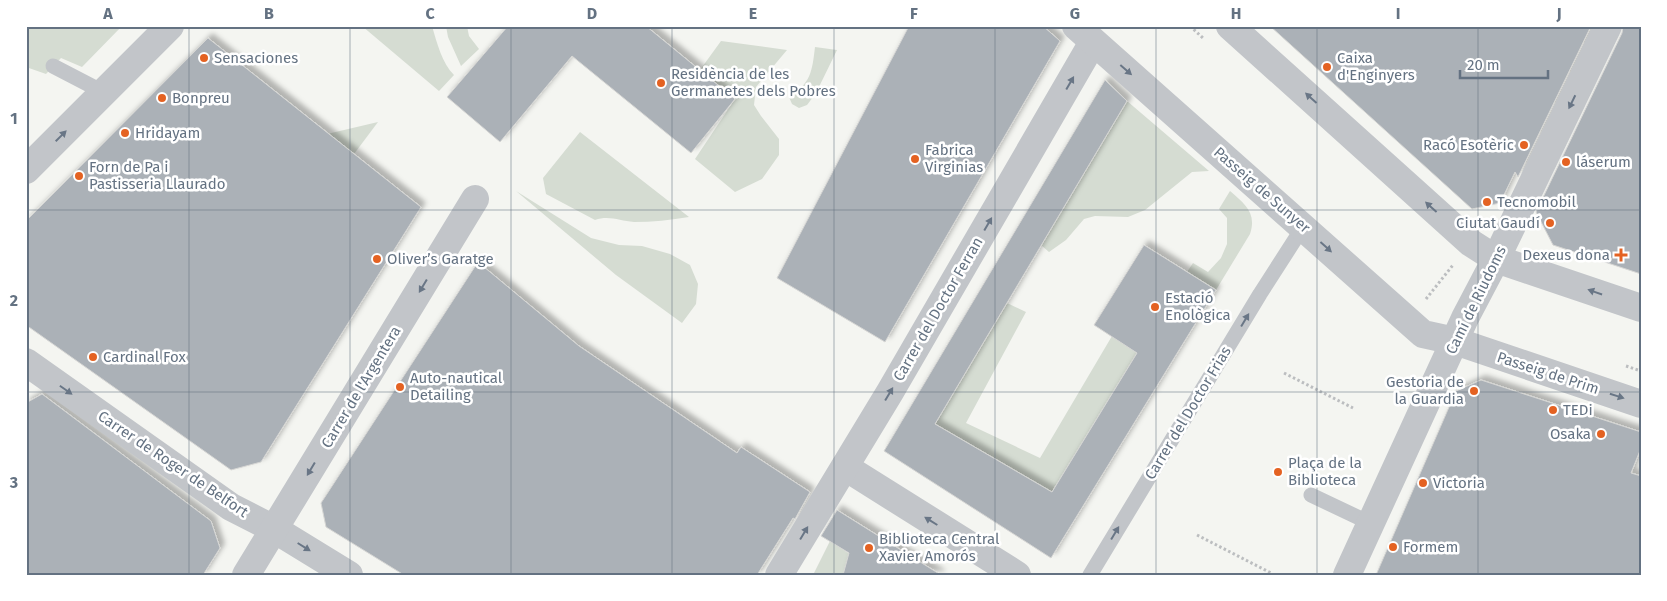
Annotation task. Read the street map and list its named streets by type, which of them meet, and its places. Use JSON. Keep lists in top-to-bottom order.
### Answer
{
  "streets": {
    "street": [
      "Passeig de Sunyer",
      "Camí de Riudoms",
      "Carrer del Doctor Ferran",
      "Passeig de Prim",
      "Carrer de l'Argentera",
      "Carrer de Roger de Belfort"
    ],
    "lane": ["Carrer del Doctor Frias"]
  },
  "crossings": [
    ["Passeig de Sunyer", "Camí de Riudoms"],
    ["Passeig de Sunyer", "Carrer del Doctor Ferran"],
    ["Passeig de Sunyer", "Passeig de Prim"],
    ["Passeig de Sunyer", "Carrer del Doctor Frias"],
    ["Camí de Riudoms", "Passeig de Prim"],
    ["Carrer de l'Argentera", "Carrer de Roger de Belfort"]
  ],
  "one_way": [
    "Camí de Riudoms",
    "Carrer del Doctor Ferran",
    "Carrer de l'Argentera",
    "Carrer del Doctor Frias",
    "Carrer de Roger de Belfort"
  ],
  "places": {
    "other": [
      "Sensaciones",
      "Caixa d'Enginyers",
      "Residència de les Germanetes dels Pobres",
      "Bonpreu",
      "Hridayam",
      "Racó Esotèric",
      "Fabrica Virginias",
      "láserum",
      "Forn de Pa i Pastisseria Llaurado",
      "Tecnomobil",
      "Ciutat Gaudí",
      "Oliver’s Garatge",
      "Estació Enològica",
      "Cardinal Fox",
      "Auto-nautical Detailing",
      "Gestoria de la Guardia",
      "TEDi",
      "Osaka",
      "Plaça de la Biblioteca",
      "Victoria",
      "Formem",
      "Biblioteca Central Xavier Amorós"
    ],
    "health": ["Dexeus dona"]
  },
  "scale_bar": "20 m",
  "grid": {
    "columns": [
      "A",
      "B",
      "C",
      "D",
      "E",
      "F",
      "G",
      "H",
      "I",
      "J"
    ],
    "rows": ["1", "2", "3"]
  }
}
